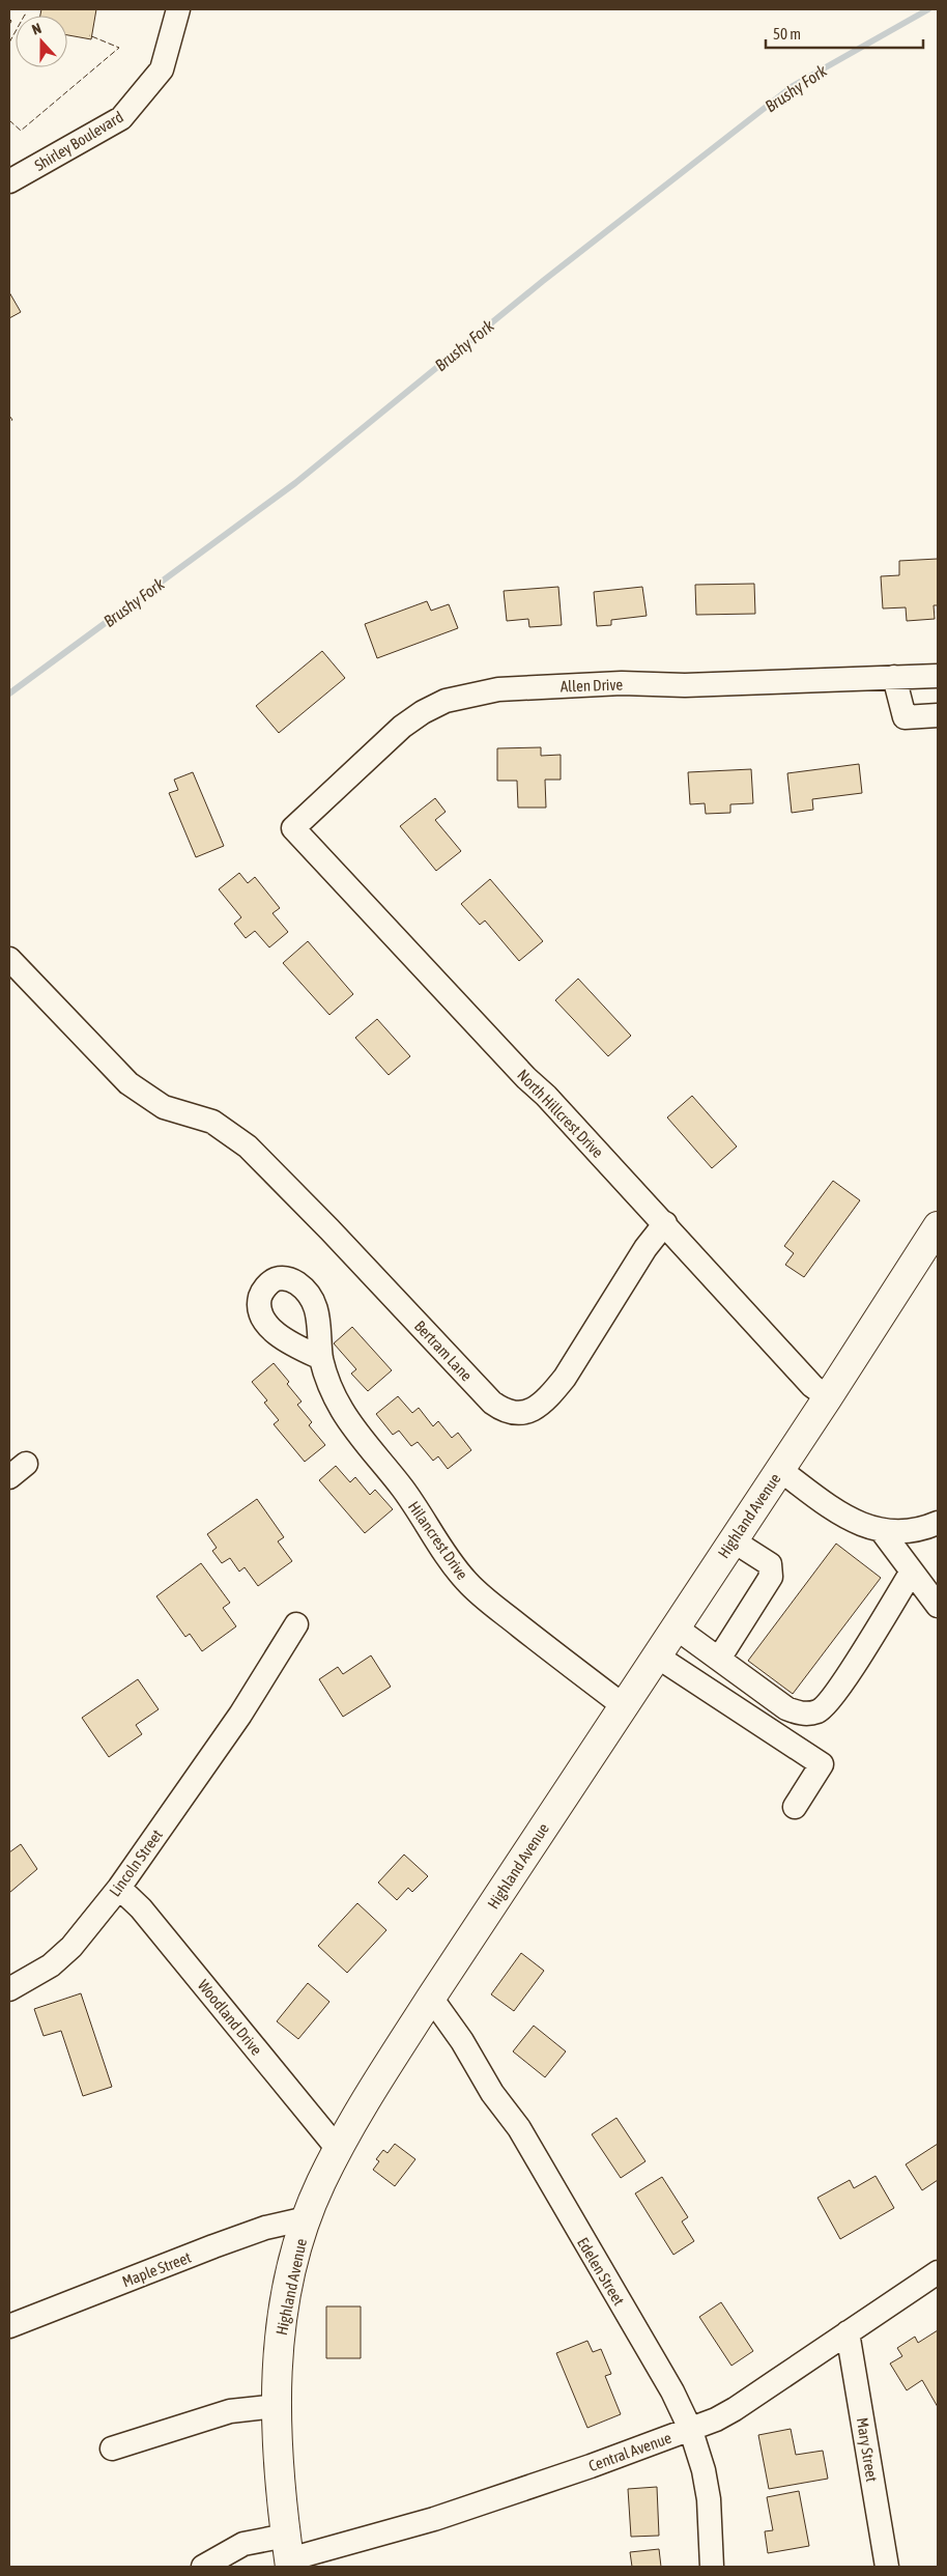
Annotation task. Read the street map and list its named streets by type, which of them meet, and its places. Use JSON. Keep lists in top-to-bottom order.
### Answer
{
  "streets": {
    "main road": ["Highland Avenue"],
    "street": [
      "Shirley Boulevard",
      "Allen Drive",
      "North Hillcrest Drive",
      "Bertram Lane",
      "Hilancrest Drive",
      "Lincoln Street",
      "Woodland Drive",
      "Maple Street",
      "Edelen Street",
      "Mary Street",
      "Central Avenue"
    ]
  },
  "crossings": [
    ["Allen Drive", "North Hillcrest Drive"],
    ["North Hillcrest Drive", "Bertram Lane"],
    ["North Hillcrest Drive", "Highland Avenue"],
    ["Highland Avenue", "Hilancrest Drive"],
    ["Highland Avenue", "Woodland Drive"],
    ["Highland Avenue", "Maple Street"],
    ["Highland Avenue", "Edelen Street"],
    ["Highland Avenue", "Central Avenue"],
    ["Lincoln Street", "Woodland Drive"],
    ["Edelen Street", "Central Avenue"],
    ["Mary Street", "Central Avenue"]
  ],
  "water": ["Brushy Fork"],
  "scale_bar": "50 m",
  "north": "top"
}
